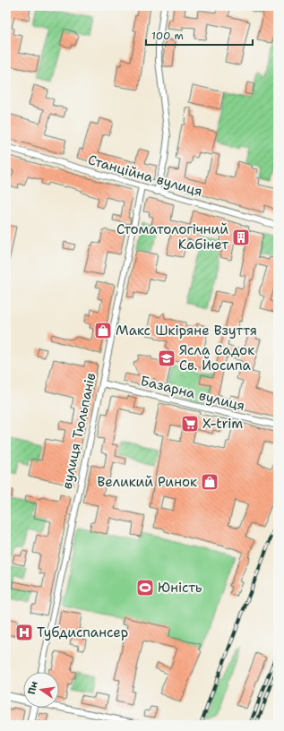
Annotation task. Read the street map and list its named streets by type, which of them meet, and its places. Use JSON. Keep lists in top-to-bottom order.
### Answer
{
  "streets": {
    "street": ["Станційна вулиця", "Базарна вулиця", "вулиця Тюльпанів"]
  },
  "crossings": [
    ["Станційна вулиця", "вулиця Тюльпанів"],
    ["Базарна вулиця", "вулиця Тюльпанів"]
  ],
  "places": {
    "building": ["Стоматологічний Кабінет"],
    "shop": ["Макс Шкіряне Взуття", "Великий Ринок"],
    "school or university": ["Ясла Садок Св. Йосипа"],
    "supermarket": ["X-trim"],
    "sports": ["Юність"],
    "hospital": ["Тубдиспансер"]
  },
  "scale_bar": "100 m",
  "north": "left"
}
